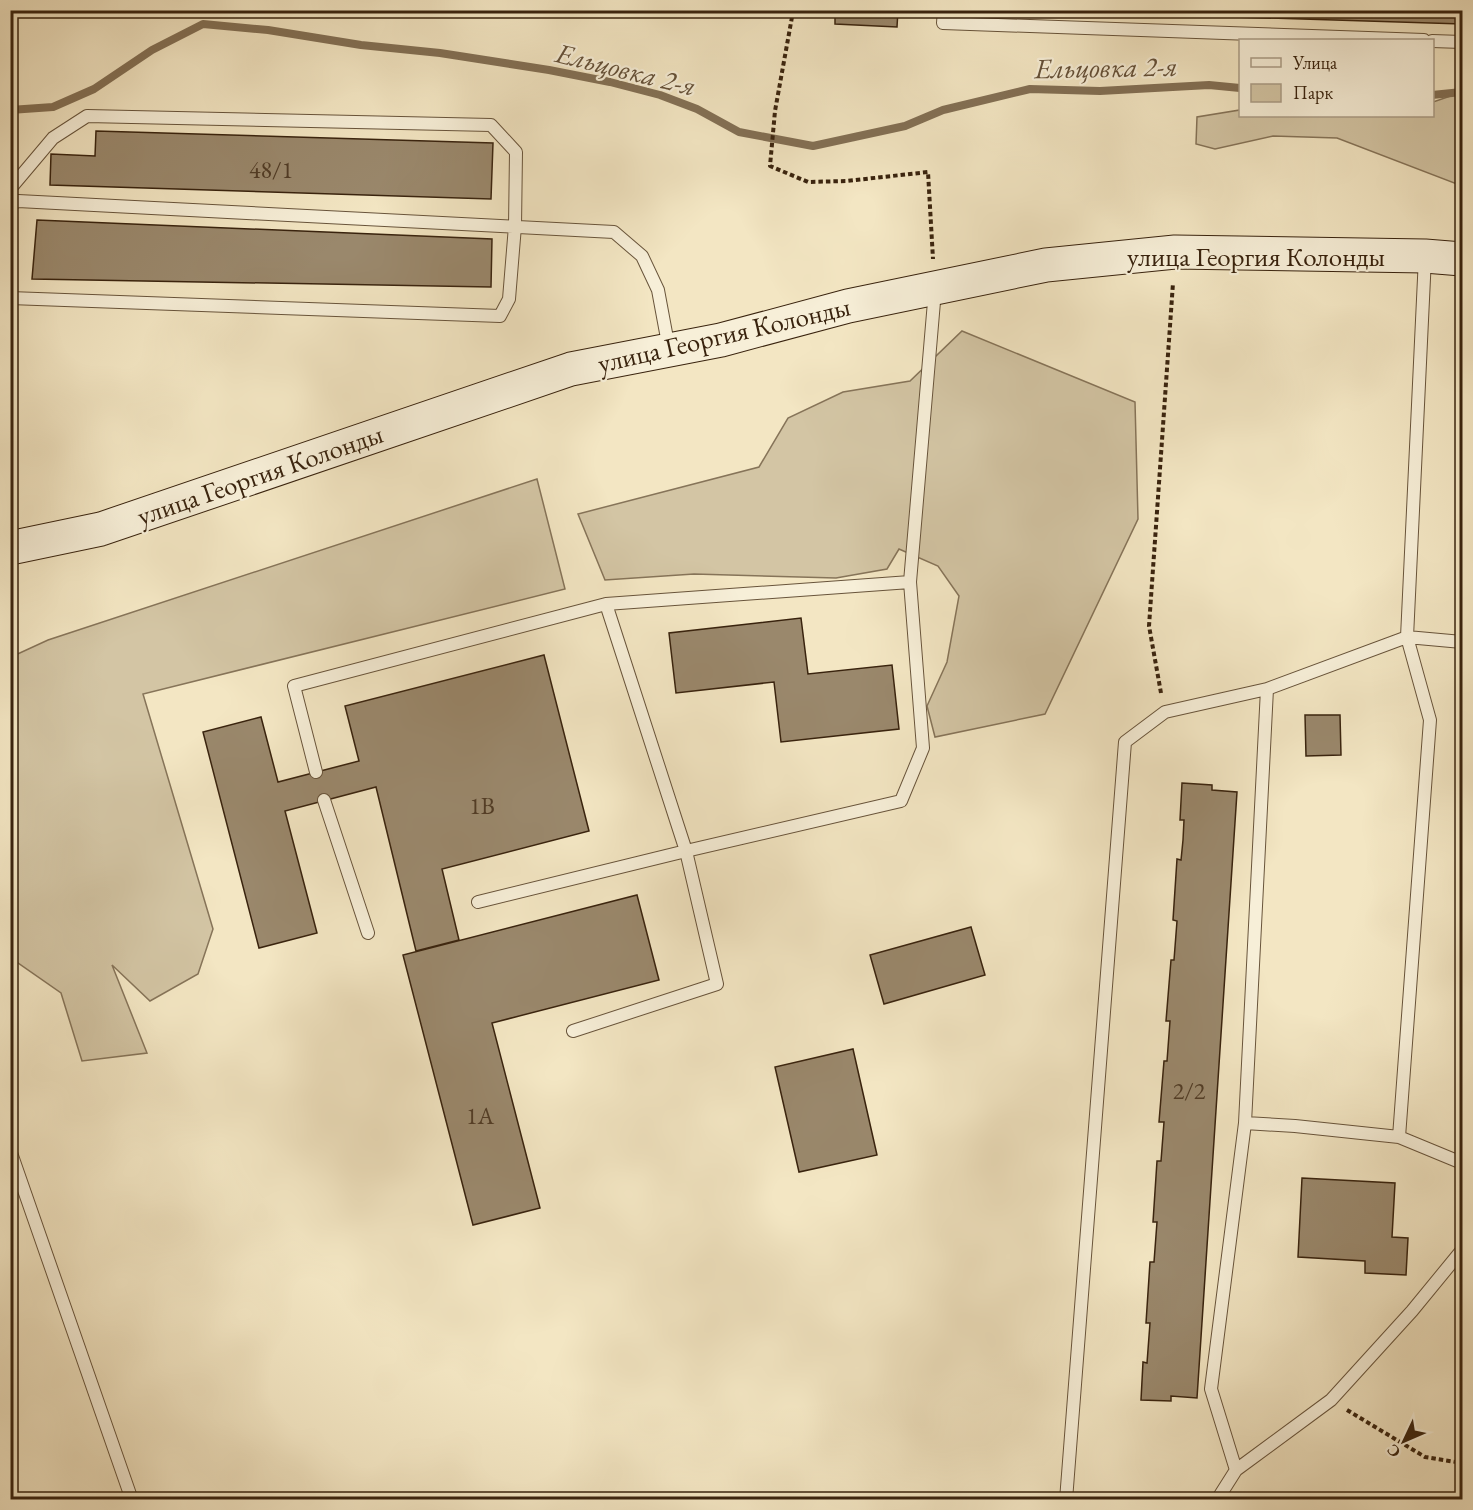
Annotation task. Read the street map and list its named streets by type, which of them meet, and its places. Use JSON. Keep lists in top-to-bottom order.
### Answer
{
  "streets": {
    "main road": ["улица Георгия Колонды"]
  },
  "water": ["Ельцовка 2-я"],
  "house_numbers": [
    "48/1",
    "1В",
    "2/2",
    "1А"
  ],
  "legend": ["Улица", "Парк"],
  "north": "bottom left"
}
